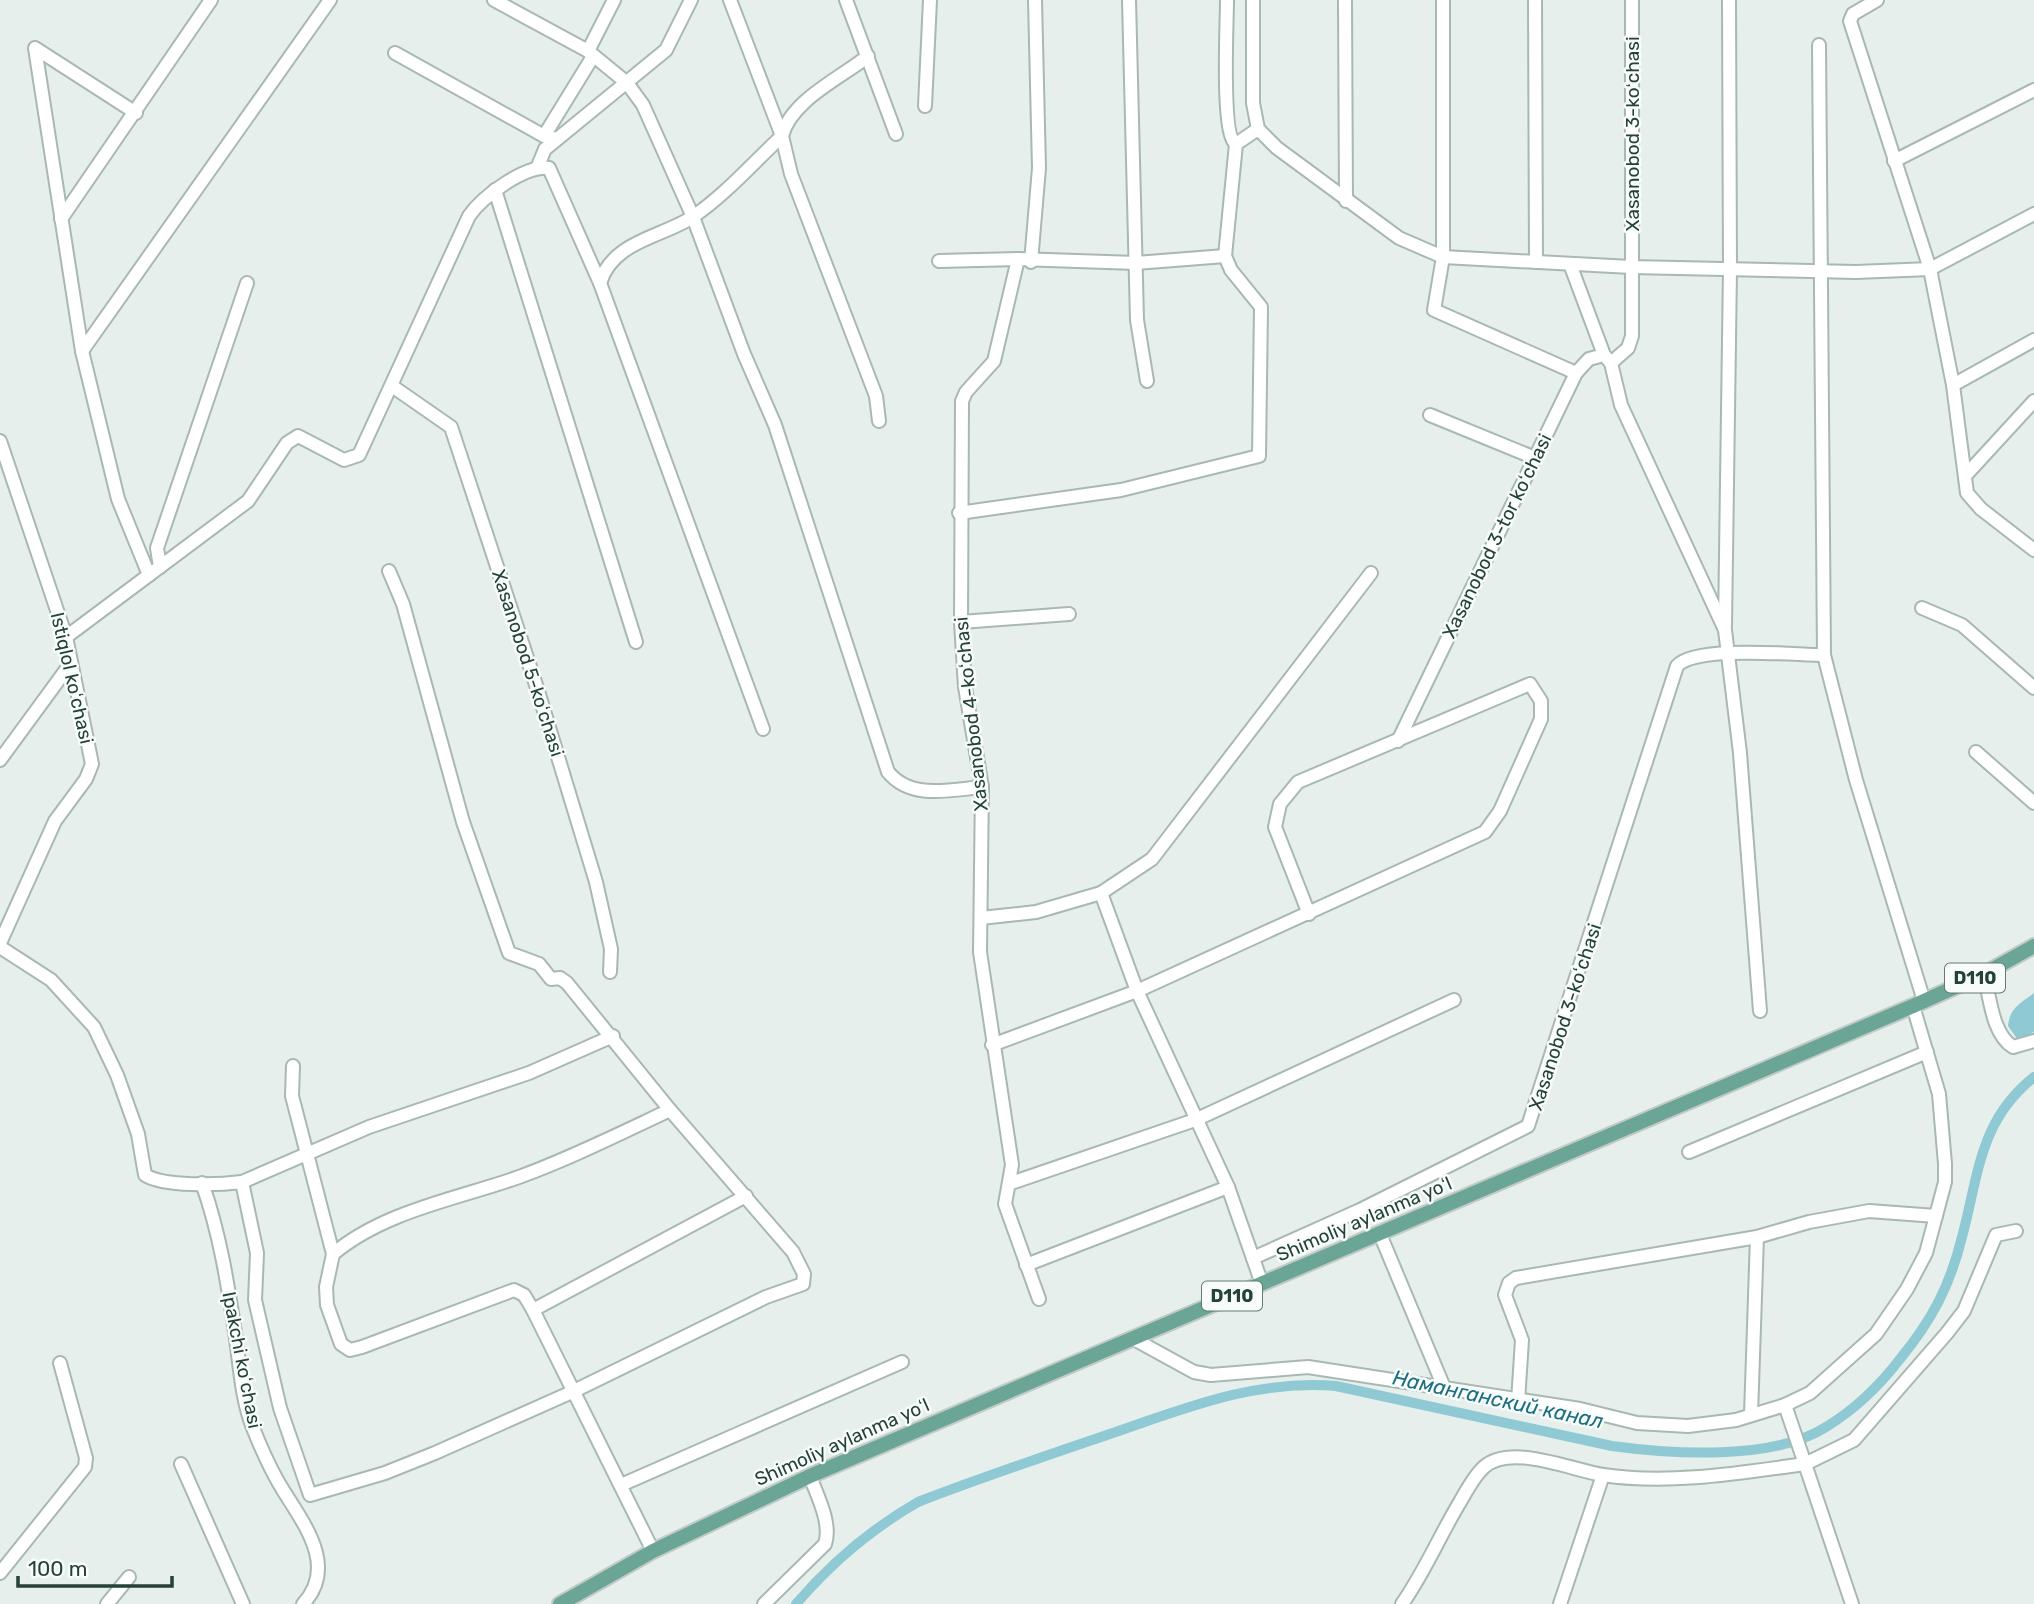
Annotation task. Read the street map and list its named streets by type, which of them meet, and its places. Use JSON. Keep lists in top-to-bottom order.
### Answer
{
  "streets": {
    "main road": ["D110", "Shimoliy aylanma yoʻl"],
    "street": [
      "Xasanobod 3-koʻchasi",
      "Xasanobod 3-tor koʻchasi",
      "Xasanobod 5-koʻchasi",
      "Istiqlol koʻchasi",
      "Xasanobod 4-koʻchasi",
      "Ipakchi koʻchasi"
    ]
  },
  "water": ["Наманганский канал"],
  "scale_bar": "100 m"
}
